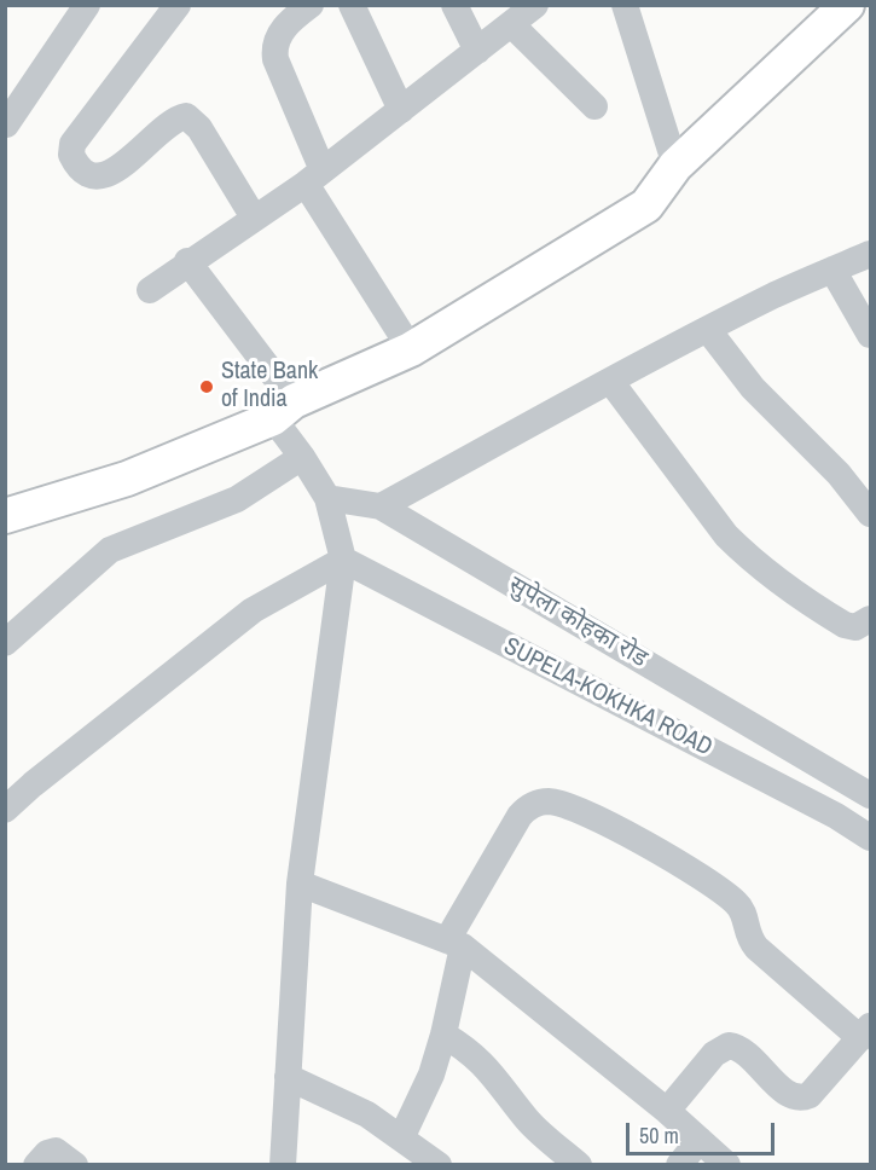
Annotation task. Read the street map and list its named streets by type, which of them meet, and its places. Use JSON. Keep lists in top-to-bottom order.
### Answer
{
  "streets": {
    "street": ["सुपेला कोहका रोड", "SUPELA-KOKHKA ROAD"]
  },
  "places": ["State Bank of India"],
  "scale_bar": "50 m"
}
